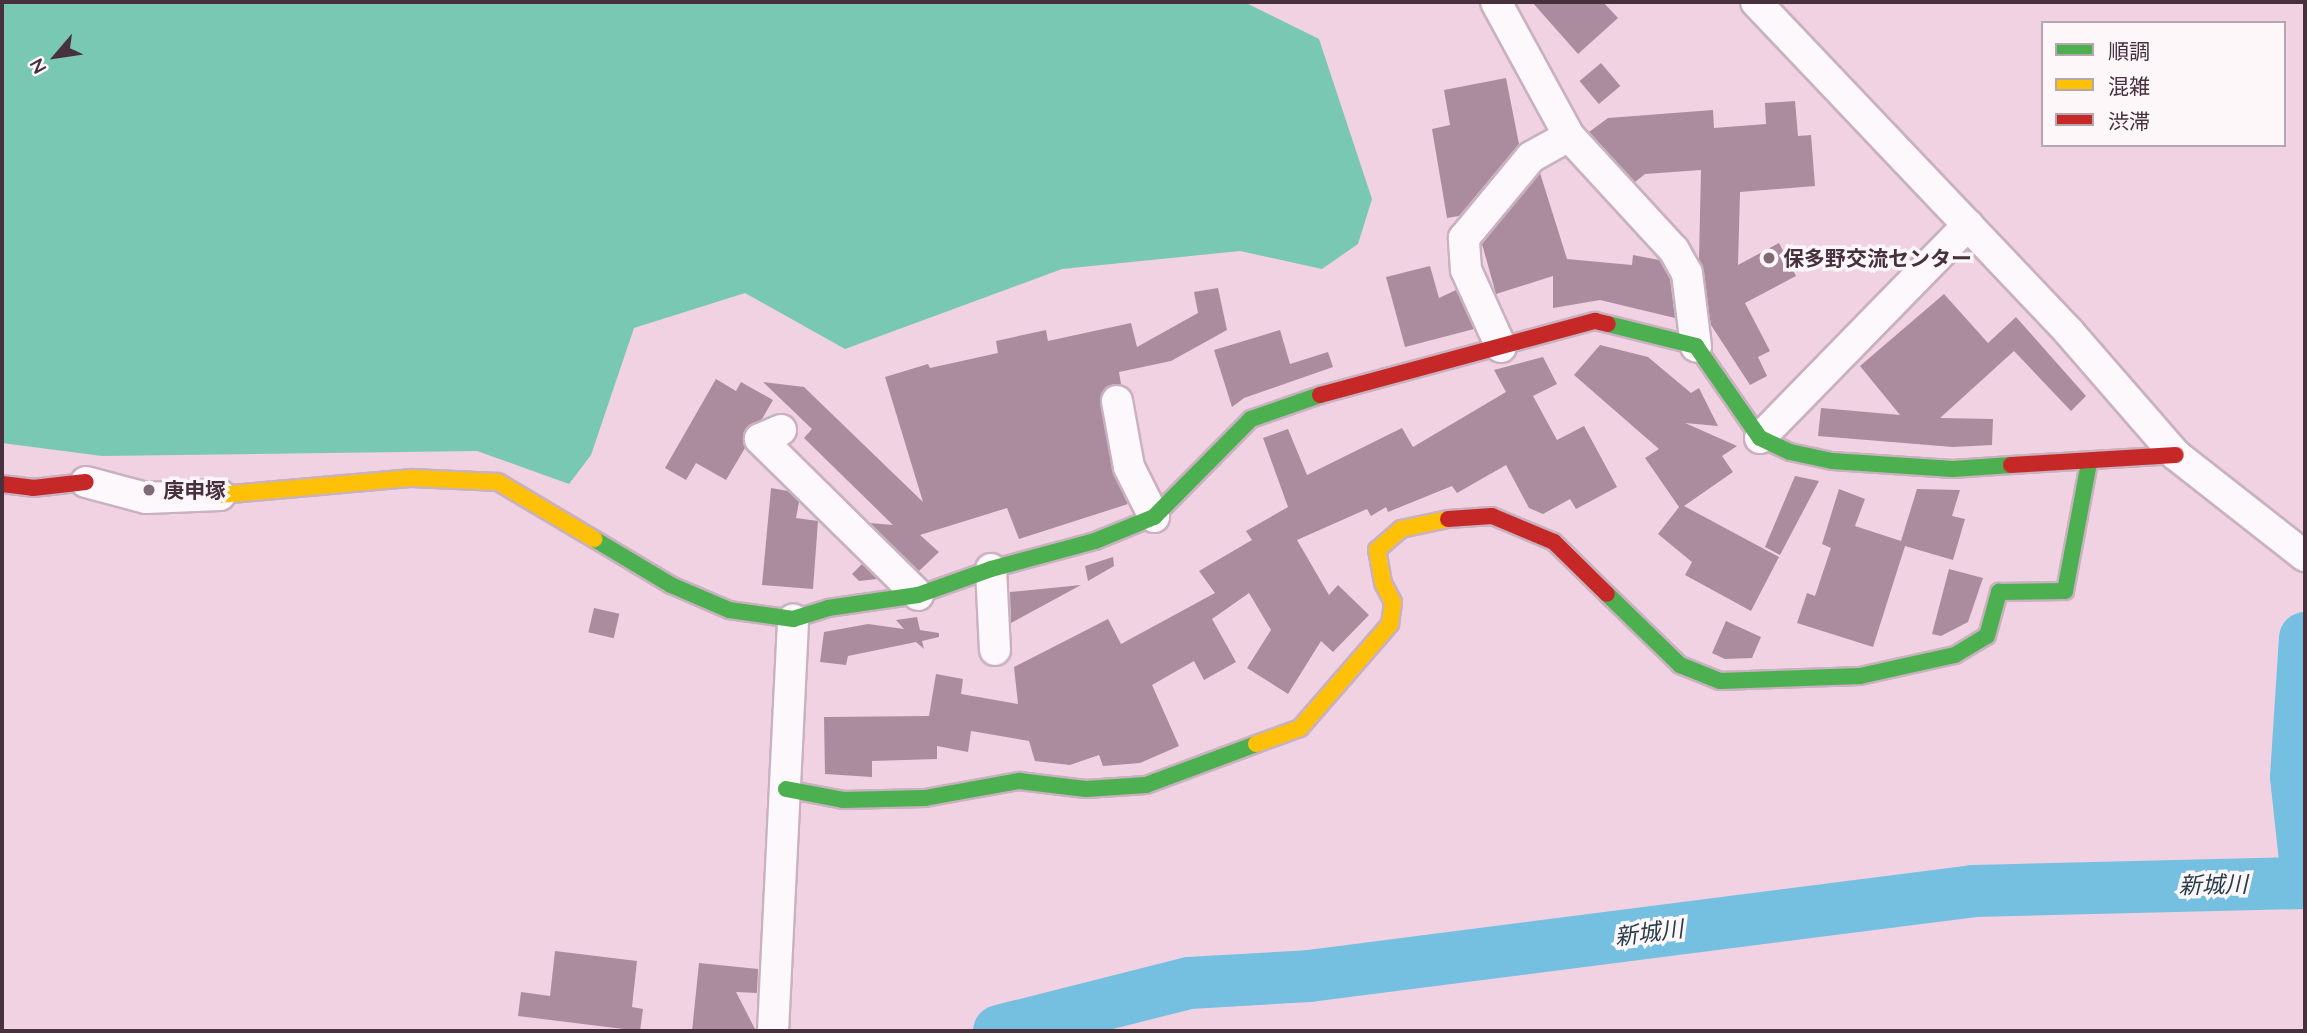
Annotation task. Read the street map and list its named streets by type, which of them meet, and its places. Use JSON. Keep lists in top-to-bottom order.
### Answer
{
  "water": ["新城川"],
  "places": ["保多野交流センター", "庚申塚"],
  "legend": ["順調", "混雑", "渋滞"],
  "north": "bottom left"
}
